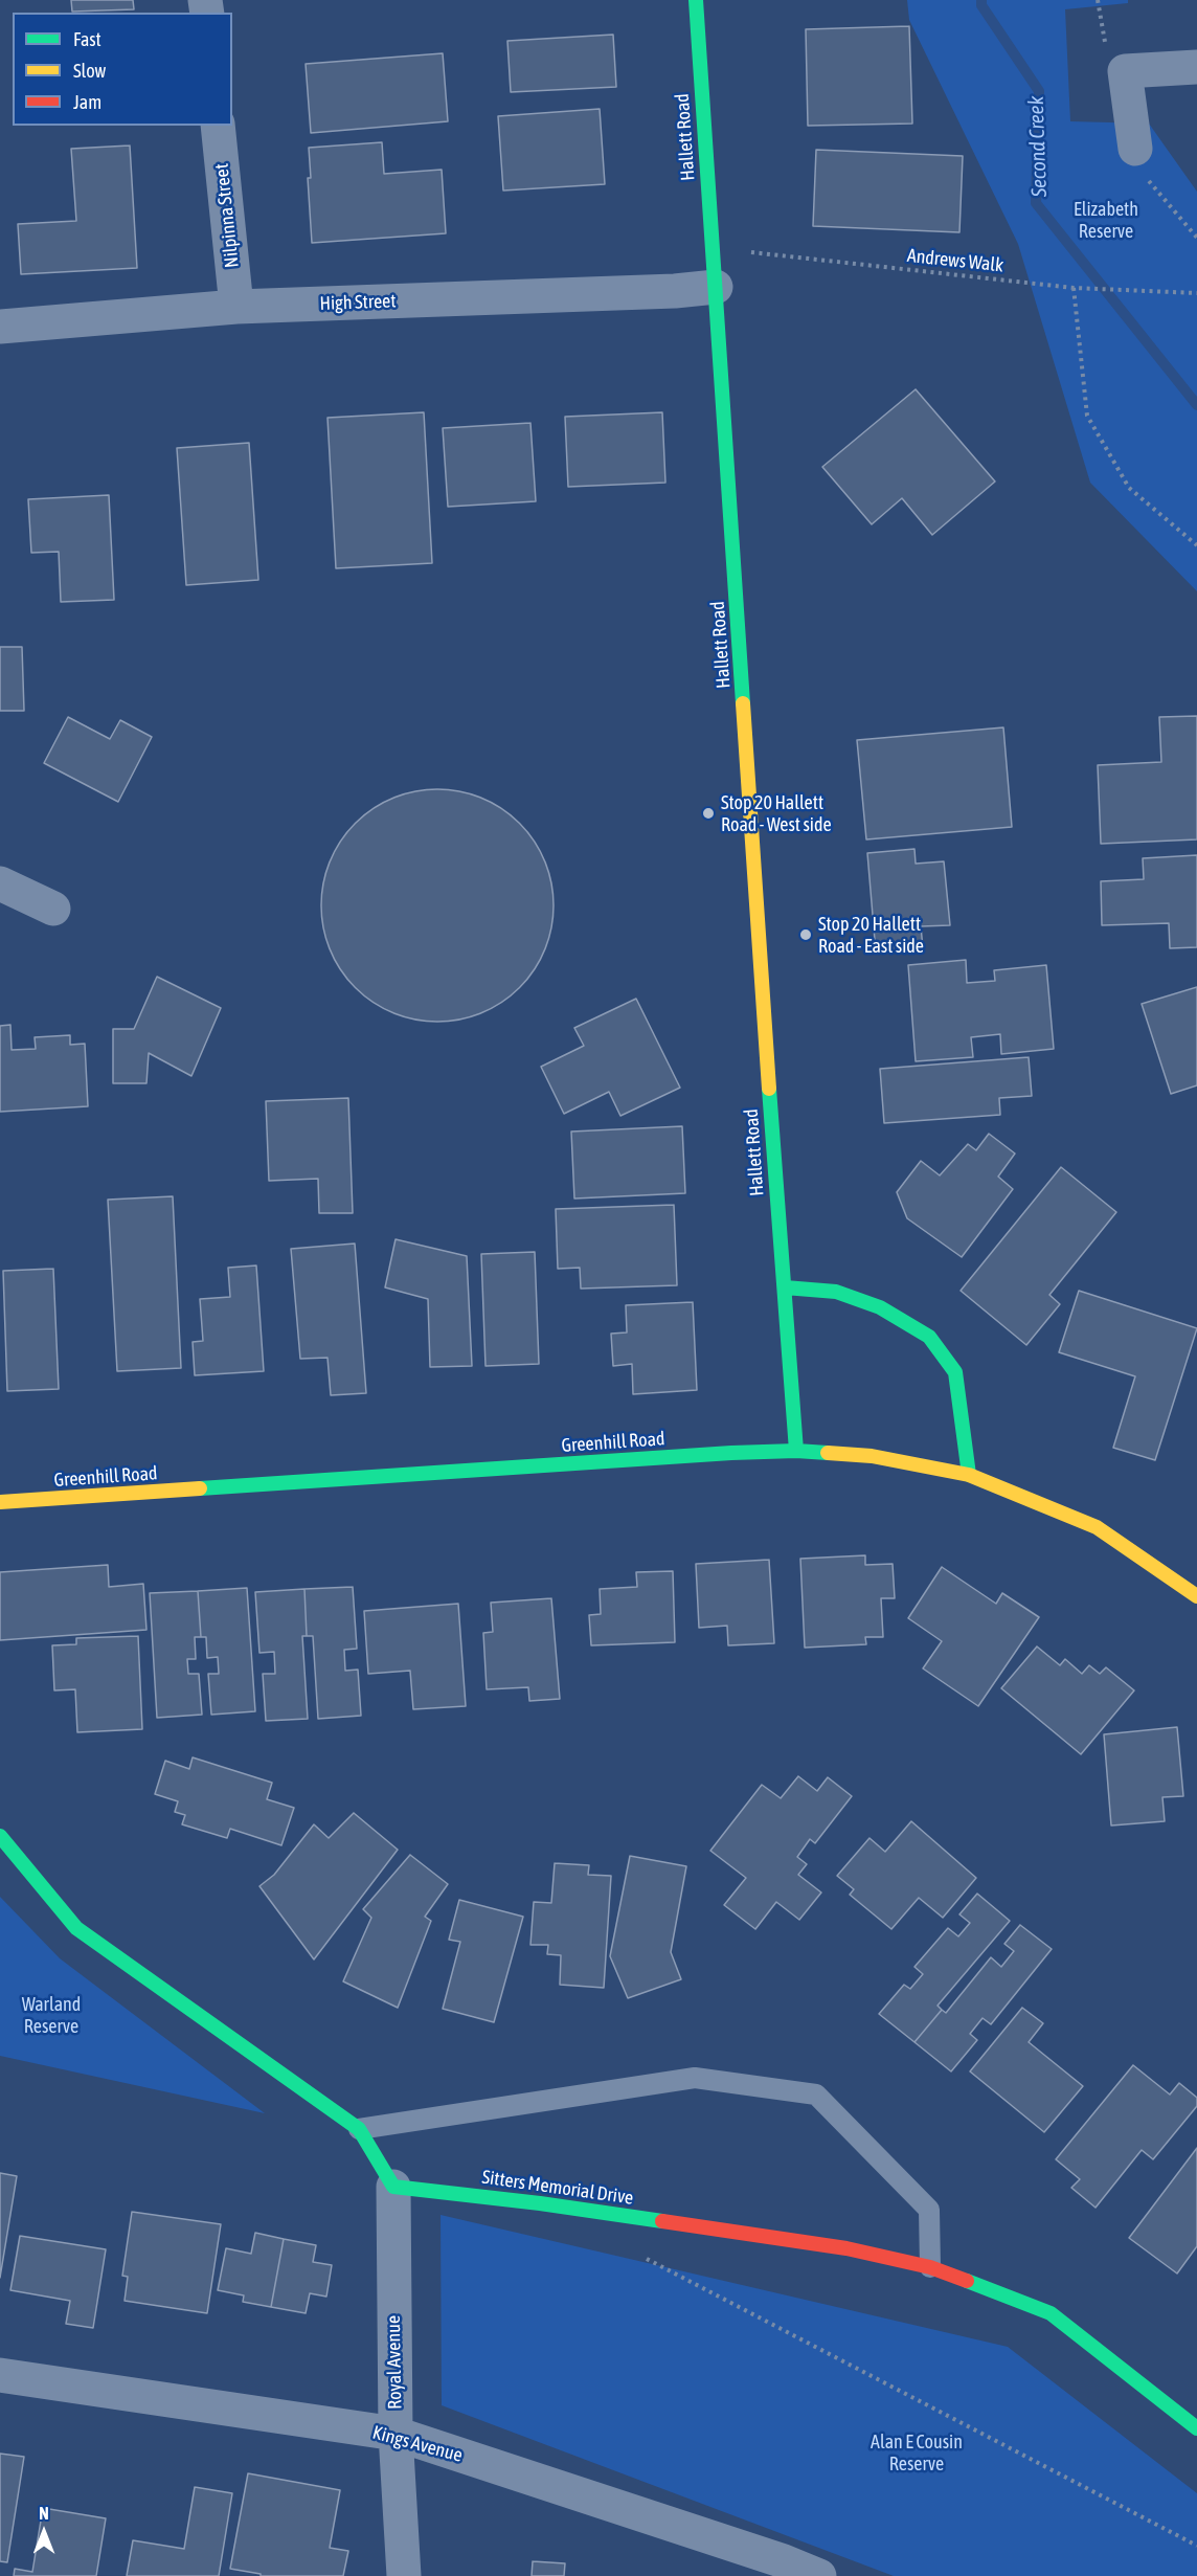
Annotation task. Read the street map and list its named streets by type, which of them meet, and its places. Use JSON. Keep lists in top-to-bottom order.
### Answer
{
  "streets": {
    "main road": ["Hallett Road", "Greenhill Road", "Sitters Memorial Drive"],
    "street": [
      "Nilpinna Street",
      "High Street",
      "Royal Avenue",
      "Kings Avenue"
    ],
    "path": ["Andrews Walk"]
  },
  "crossings": [
    ["Hallett Road", "Andrews Walk"],
    ["Hallett Road", "High Street"],
    ["Hallett Road", "Greenhill Road"],
    ["Nilpinna Street", "High Street"],
    ["Sitters Memorial Drive", "Royal Avenue"],
    ["Royal Avenue", "Kings Avenue"]
  ],
  "water": ["Second Creek"],
  "parks": ["Elizabeth Reserve", "Warland Reserve", "Alan E Cousin Reserve"],
  "places": ["Stop 20 Hallett Road - West side", "Stop 20 Hallett Road - East side"],
  "legend": ["Fast", "Slow", "Jam"],
  "north": "top"
}
